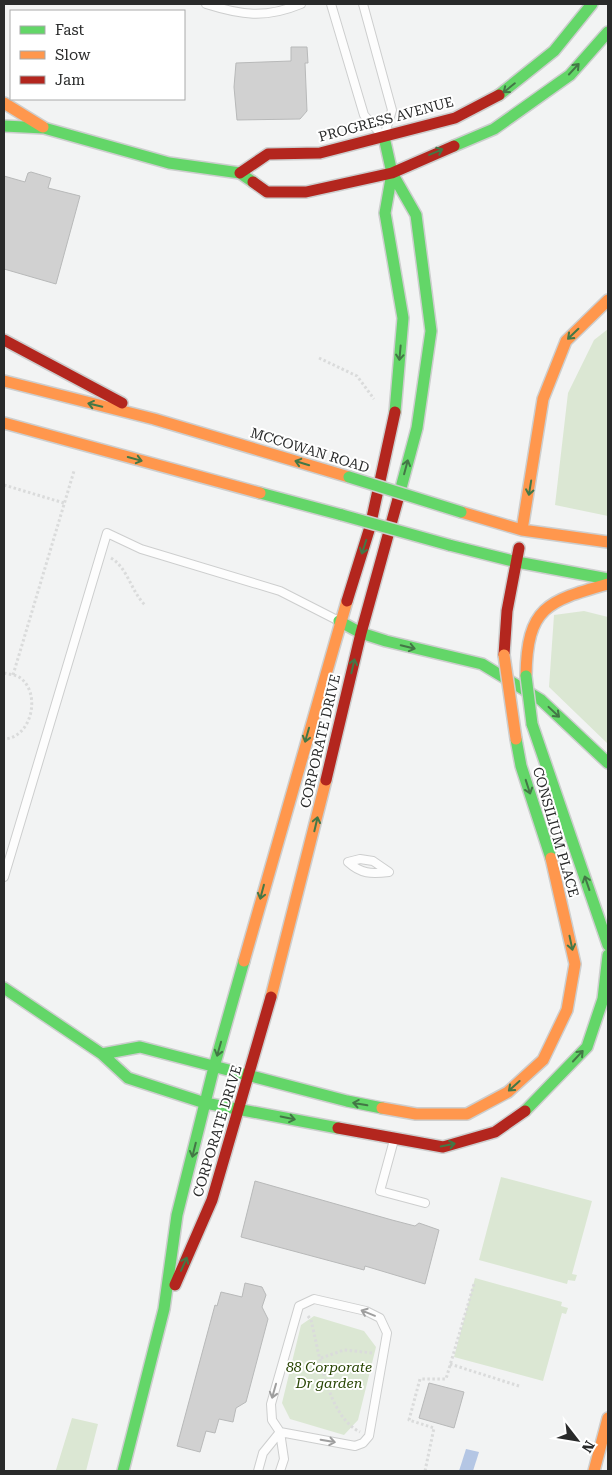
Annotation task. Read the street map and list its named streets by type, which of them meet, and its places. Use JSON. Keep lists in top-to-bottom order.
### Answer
{
  "streets": {
    "main road": [
      "PROGRESS AVENUE",
      "MCCOWAN ROAD",
      "CORPORATE DRIVE",
      "CONSILIUM PLACE"
    ]
  },
  "crossings": [
    ["PROGRESS AVENUE", "CORPORATE DRIVE"],
    ["MCCOWAN ROAD", "CONSILIUM PLACE"],
    ["CORPORATE DRIVE", "CONSILIUM PLACE"]
  ],
  "parks": ["88 Corporate Dr garden"],
  "legend": ["Fast", "Slow", "Jam"],
  "north": "bottom right"
}
